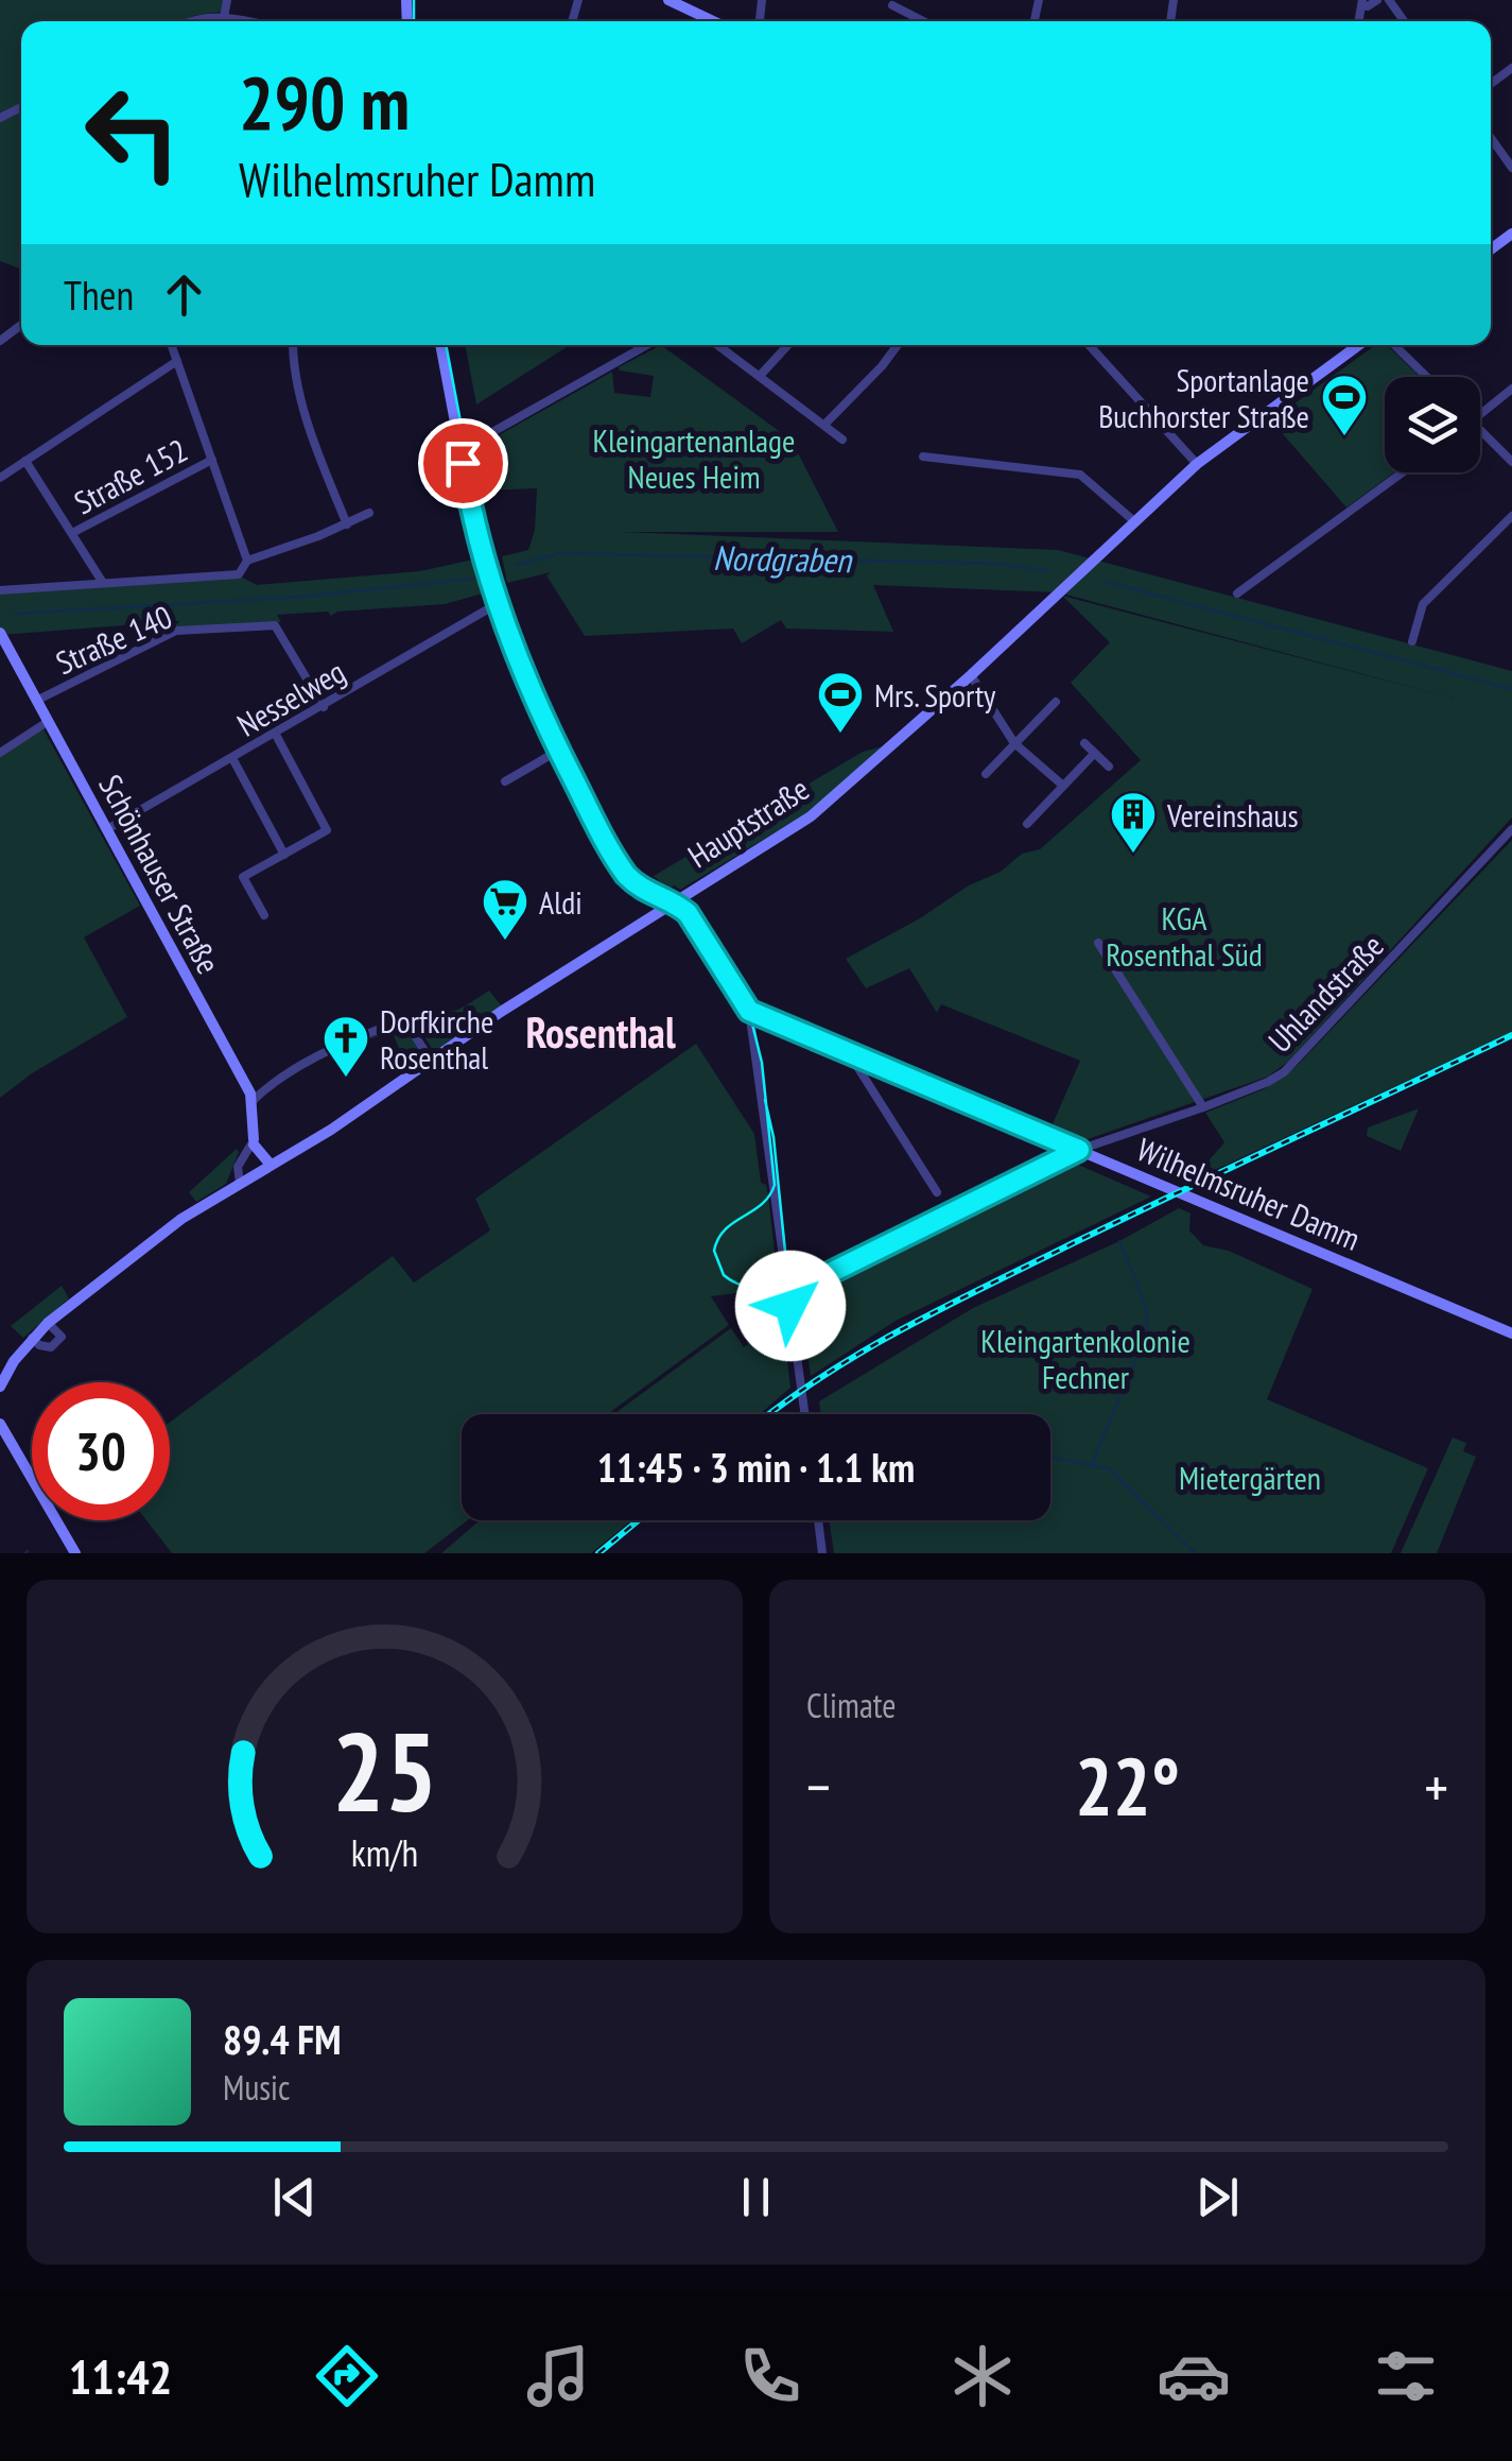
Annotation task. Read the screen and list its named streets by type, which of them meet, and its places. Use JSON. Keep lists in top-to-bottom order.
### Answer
{
  "streets": {
    "main road": ["Hauptstraße", "Schönhauser Straße", "Wilhelmsruher Damm"],
    "street": [
      "Straße 152",
      "Straße 140",
      "Nesselweg",
      "Uhlandstraße"
    ]
  },
  "crossings": [
    ["Straße 140", "Nesselweg"],
    ["Straße 140", "Schönhauser Straße"],
    ["Nesselweg", "Schönhauser Straße"],
    ["Hauptstraße", "Schönhauser Straße"],
    ["Uhlandstraße", "Wilhelmsruher Damm"]
  ],
  "districts": ["Rosenthal"],
  "water": ["Nordgraben"],
  "parks": [
    "Kleingartenanlage Neues Heim",
    "KGA Rosenthal Süd",
    "Kleingartenkolonie Fechner",
    "Mietergärten"
  ],
  "places": {
    "sports": ["Sportanlage Buchhorster Straße", "Mrs. Sporty"],
    "building": ["Vereinshaus"],
    "supermarket": ["Aldi"],
    "church": ["Dorfkirche Rosenthal"]
  },
  "page": {
    "turn": ["290 m", "Wilhelmsruher Damm"],
    "then": "Then",
    "limit": "30",
    "trip": "11:45 · 3 min · 1.1 km",
    "tile": "Climate",
    "heat": ["−", "22°", "+"],
    "song": ["89.4 FM", "Music"],
    "tabs": "11:42",
    "gauge": ["25", "km/h"]
  }
}
